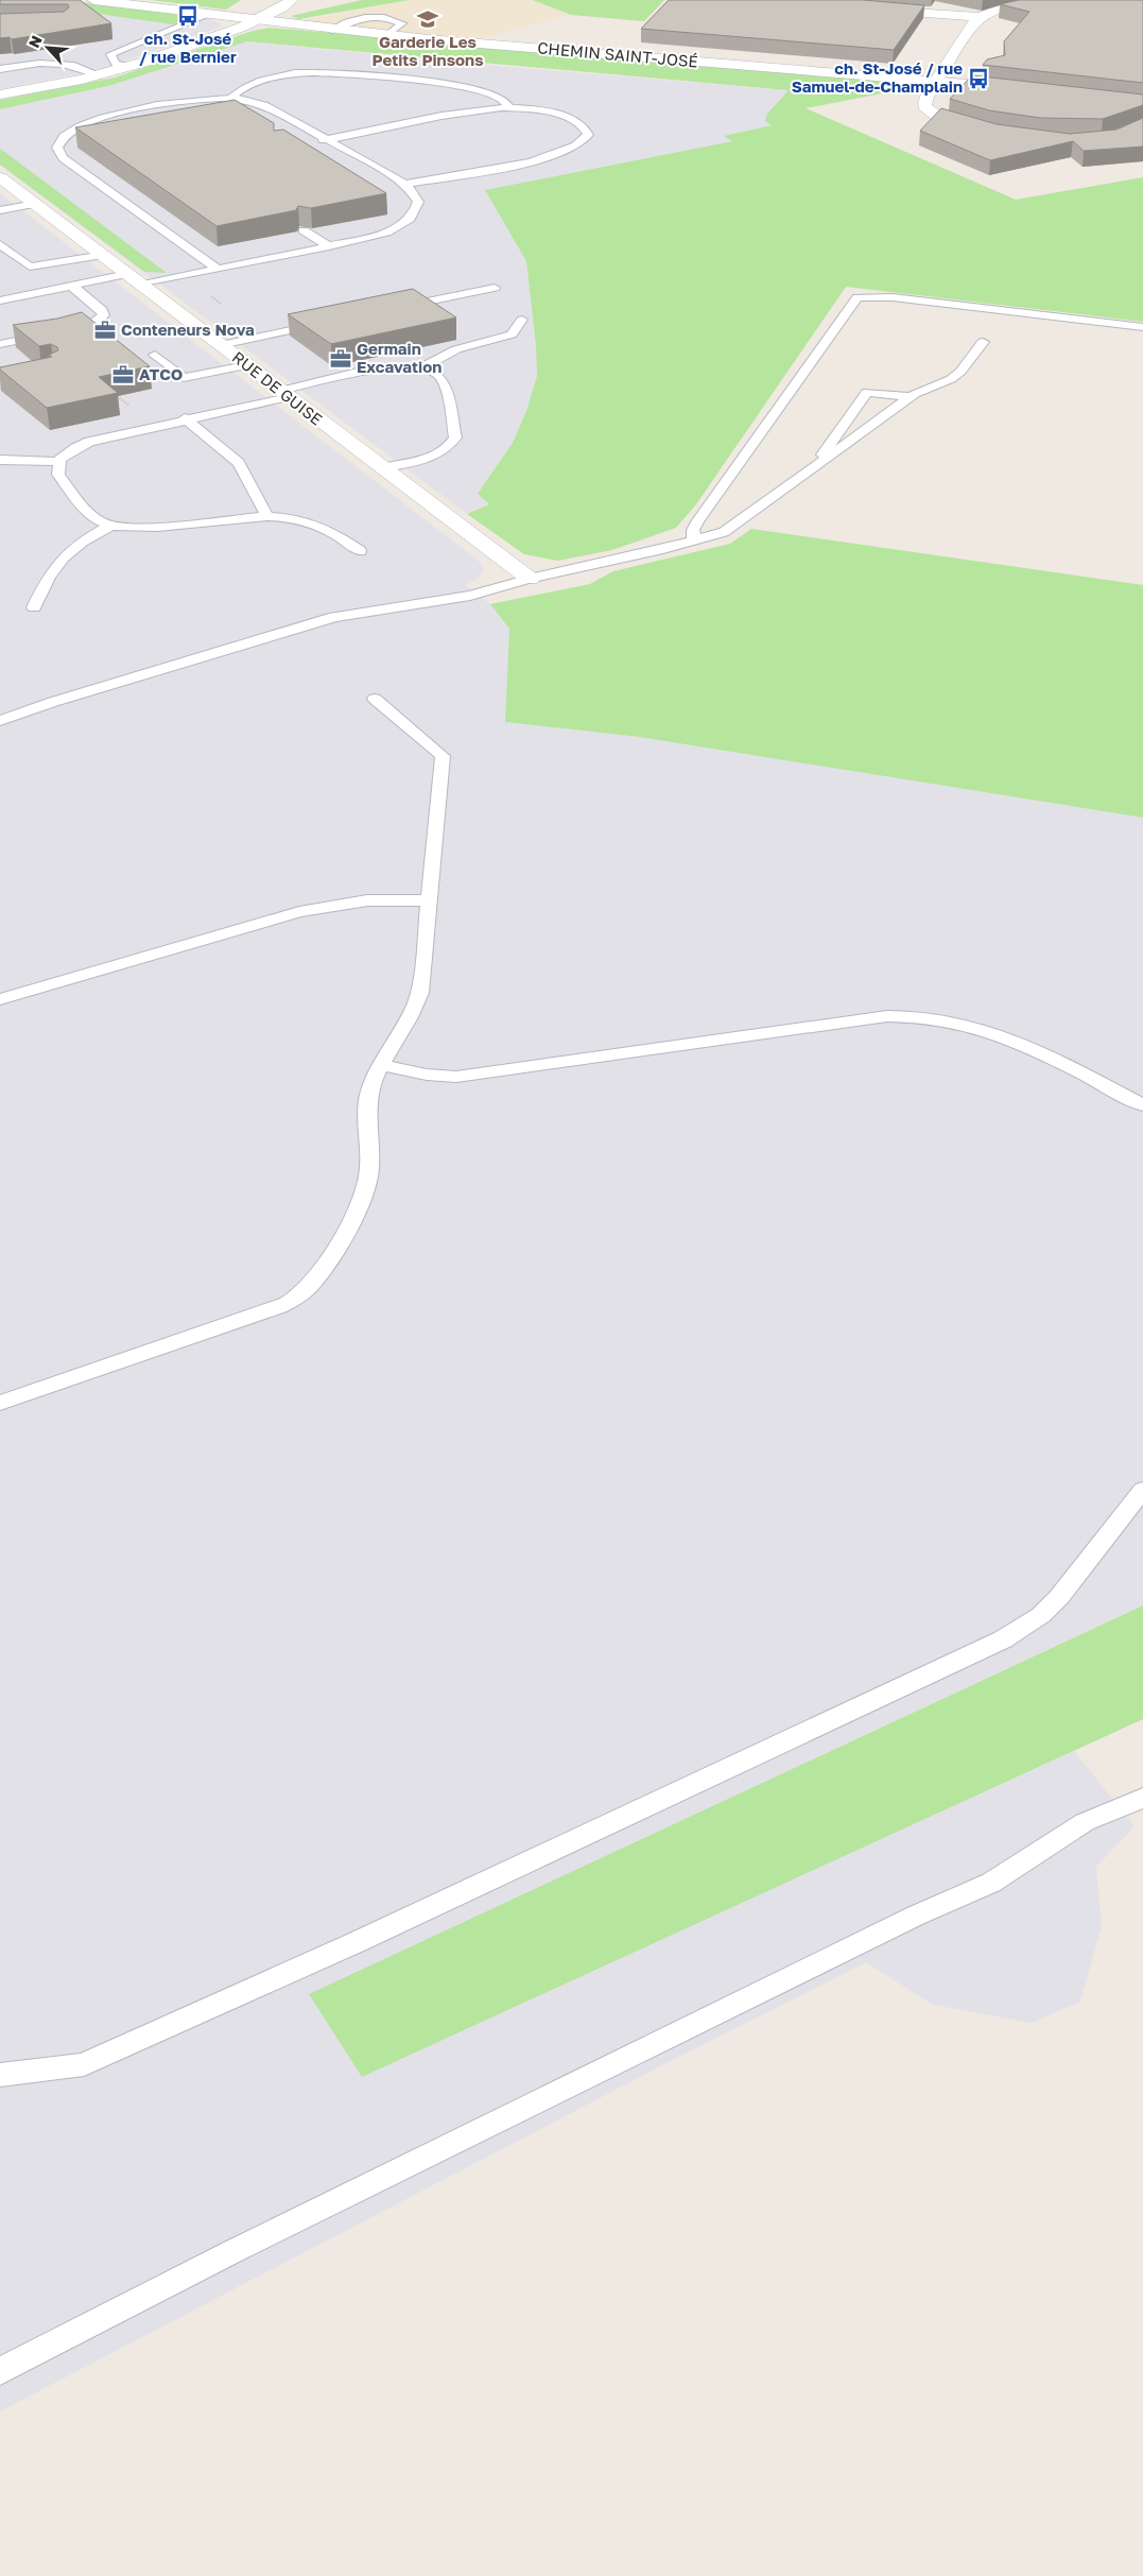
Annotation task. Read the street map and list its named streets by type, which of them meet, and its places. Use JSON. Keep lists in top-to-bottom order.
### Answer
{
  "streets": {
    "street": ["CHEMIN SAINT-JOSÉ", "RUE DE GUISE"]
  },
  "places": {
    "bus stop": ["ch. St-José / rue Bernier", "ch. St-José / rue Samuel-de-Champlain"],
    "school or university": ["Garderie Les Petits Pinsons"],
    "office": ["Conteneurs Nova", "Germain Excavation", "ATCO"]
  },
  "north": "top left"
}
